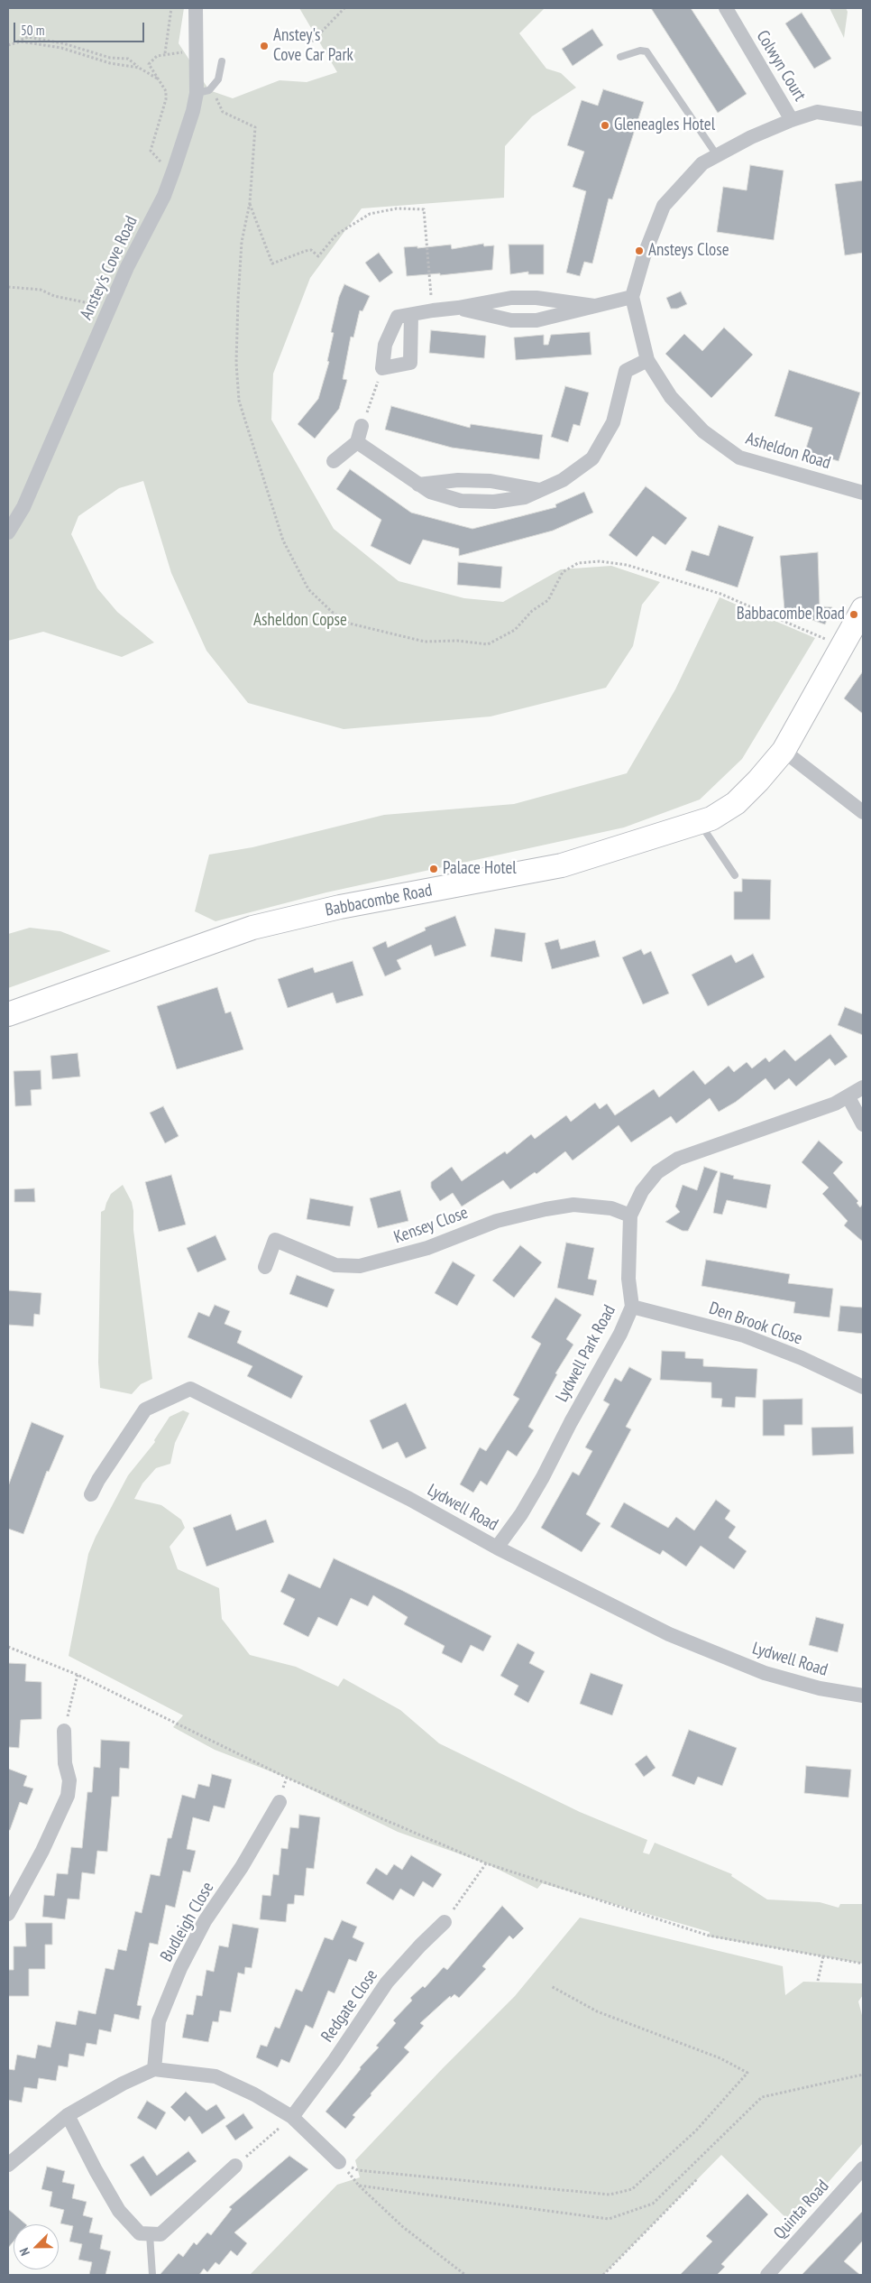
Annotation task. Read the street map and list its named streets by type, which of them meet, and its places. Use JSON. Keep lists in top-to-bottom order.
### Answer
{
  "streets": {
    "main road": ["Babbacombe Road"],
    "street": [
      "Colwyn Court",
      "Anstey's Cove Road",
      "Asheldon Road",
      "Kensey Close",
      "Den Brook Close",
      "Lydwell Park Road",
      "Lydwell Road",
      "Budleigh Close",
      "Redgate Close",
      "Quinta Road"
    ]
  },
  "crossings": [
    ["Colwyn Court", "Asheldon Road"],
    ["Kensey Close", "Lydwell Park Road"],
    ["Den Brook Close", "Lydwell Park Road"],
    ["Lydwell Park Road", "Lydwell Road"]
  ],
  "parks": ["Asheldon Copse"],
  "places": [
    "Anstey's Cove Car Park",
    "Gleneagles Hotel",
    "Ansteys Close",
    "Babbacombe Road",
    "Palace Hotel"
  ],
  "scale_bar": "50 m",
  "north": "bottom left"
}
